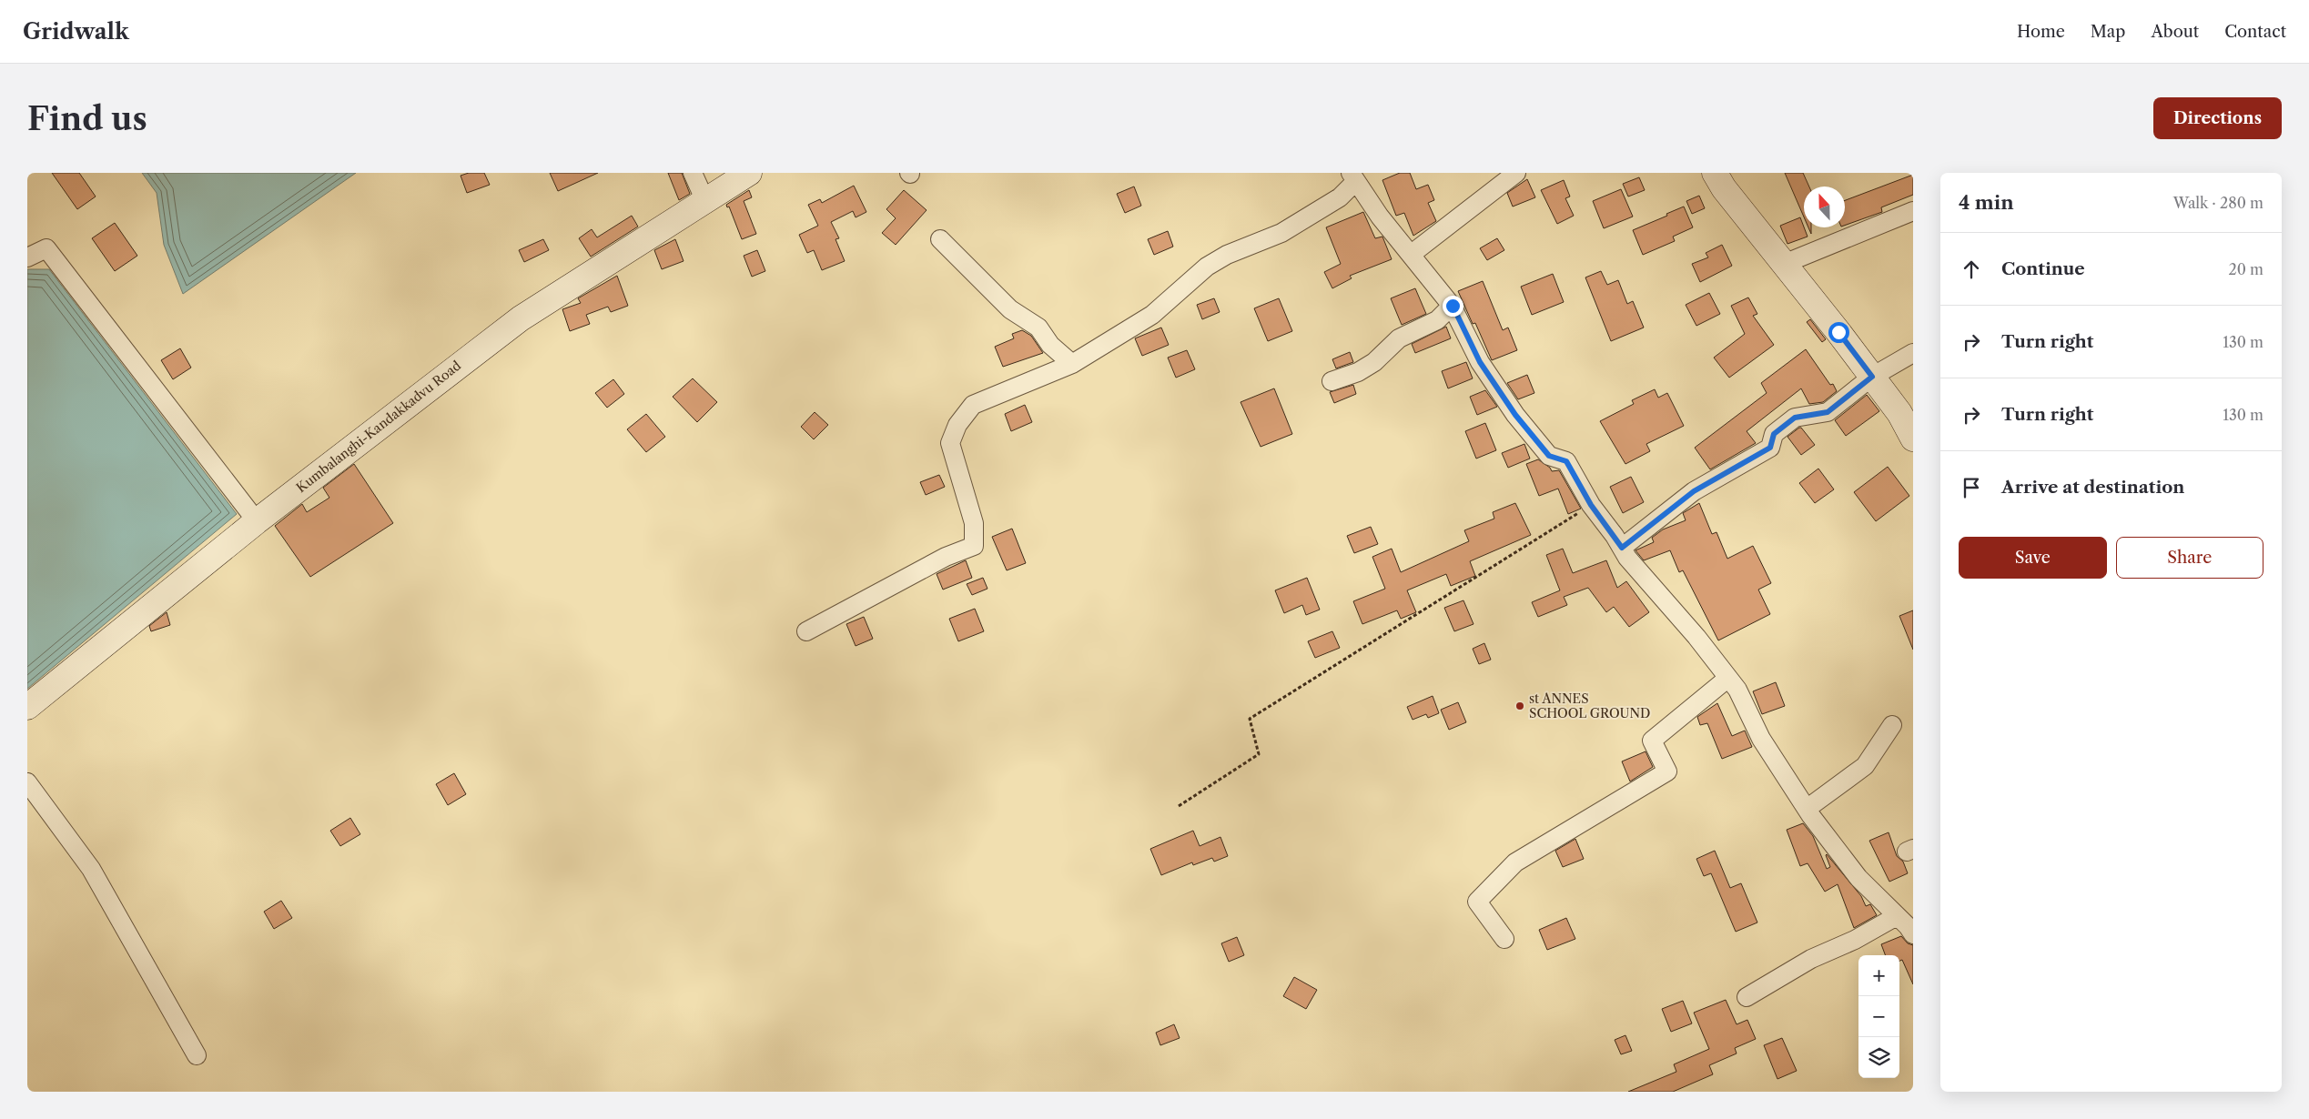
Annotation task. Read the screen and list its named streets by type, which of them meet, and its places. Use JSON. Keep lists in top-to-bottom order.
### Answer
{
  "streets": {
    "main road": ["Kumbalanghi-Kandakkadvu Road"]
  },
  "places": ["st ANNES SCHOOL GROUND"],
  "north": "top",
  "page": {
    "header": "Gridwalk",
    "nav": [
      "Home",
      "Map",
      "About",
      "Contact"
    ],
    "buttons": [
      "Directions",
      ["Save", "Share"]
    ],
    "title": "Find us",
    "heading": ["4 min", "Walk · 280 m"],
    "list": [
      ["Continue", "20 m"],
      ["Turn right", "130 m"],
      ["Turn right", "130 m"],
      "Arrive at destination"
    ],
    "map_buttons": ["+", "−"]
  }
}
